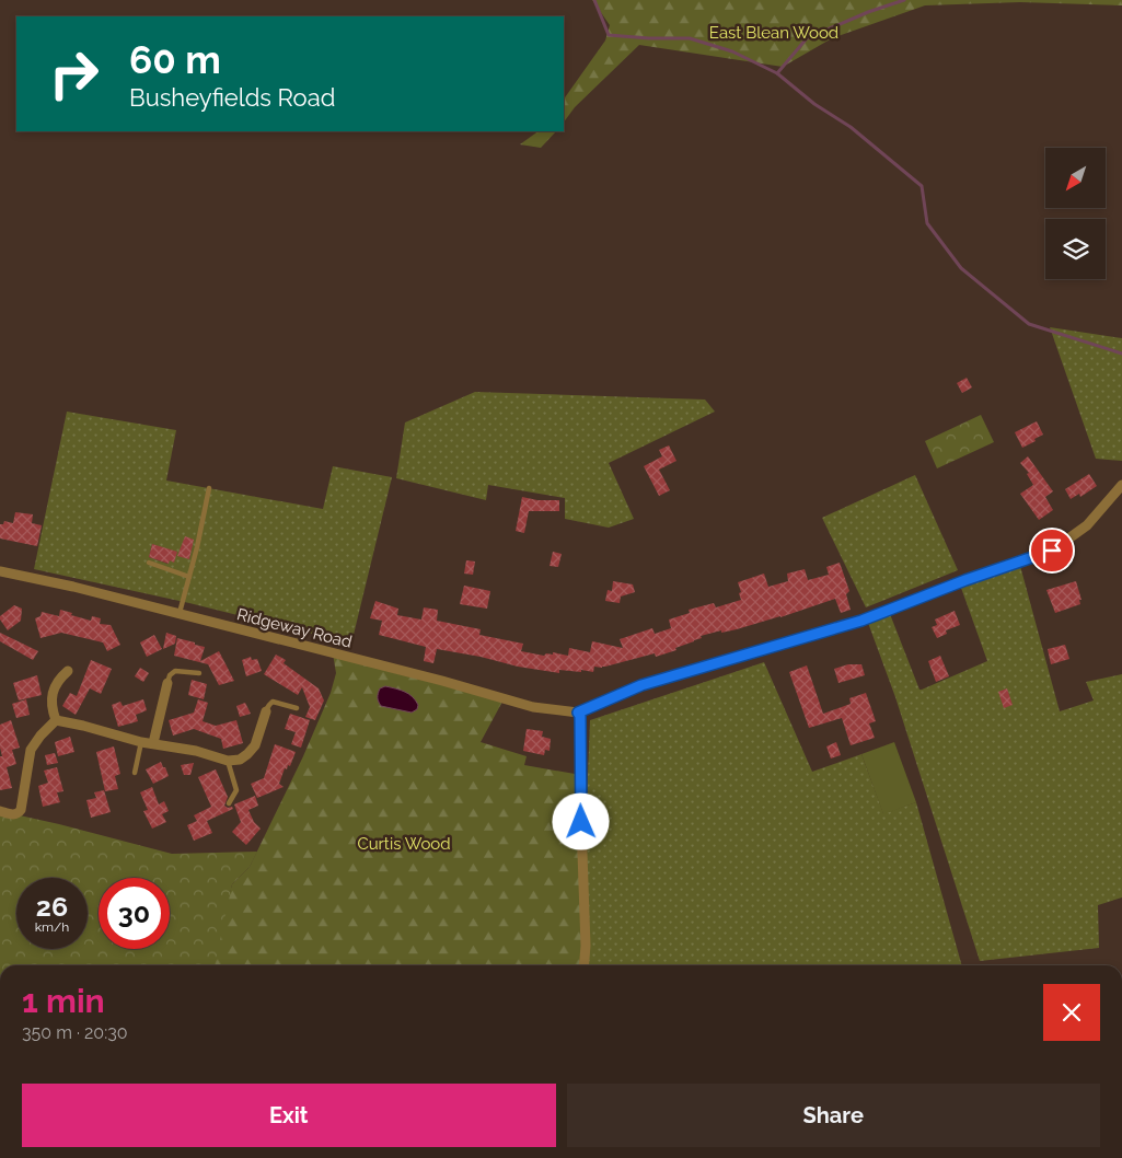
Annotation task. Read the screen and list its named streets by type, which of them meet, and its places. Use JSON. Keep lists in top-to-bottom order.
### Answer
{
  "streets": {
    "street": ["Ridgeway Road"]
  },
  "parks": ["East Blean Wood", "Curtis Wood"],
  "north": "bottom left",
  "page": {
    "turn": ["60 m", "Busheyfields Road"],
    "speed": "26 km/h",
    "limit": "30",
    "heading": ["1 min", "350 m · 20:30"],
    "buttons": ["Exit", "Share"]
  }
}
